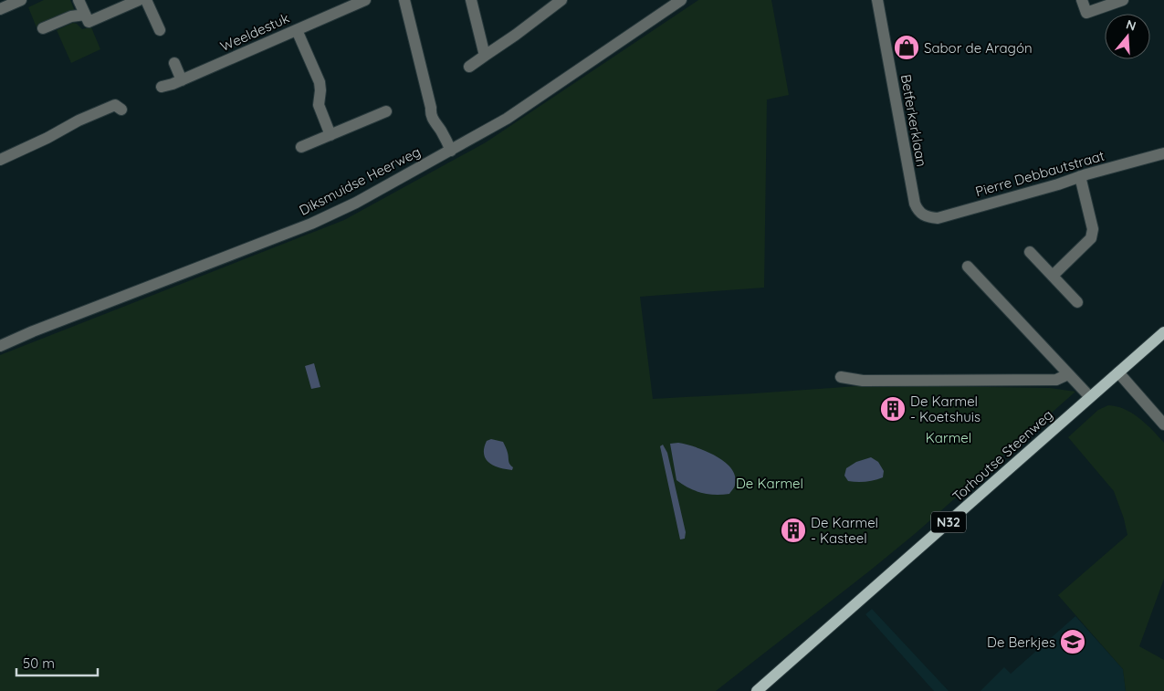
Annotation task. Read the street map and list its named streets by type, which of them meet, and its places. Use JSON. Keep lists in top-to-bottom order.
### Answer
{
  "streets": {
    "main road": ["Torhoutse Steenweg", "N32"],
    "street": [
      "Weeldestuk",
      "Betferkerklaan",
      "Pierre Debbautstraat",
      "Diksmuidse Heerweg"
    ]
  },
  "crossings": [
    ["Betferkerklaan", "Pierre Debbautstraat"]
  ],
  "parks": ["Karmel", "De Karmel"],
  "places": {
    "shop": ["Sabor de Aragón"],
    "building": ["De Karmel - Koetshuis", "De Karmel - Kasteel"],
    "school or university": ["De Berkjes"]
  },
  "scale_bar": "50 m",
  "north": "top"
}
